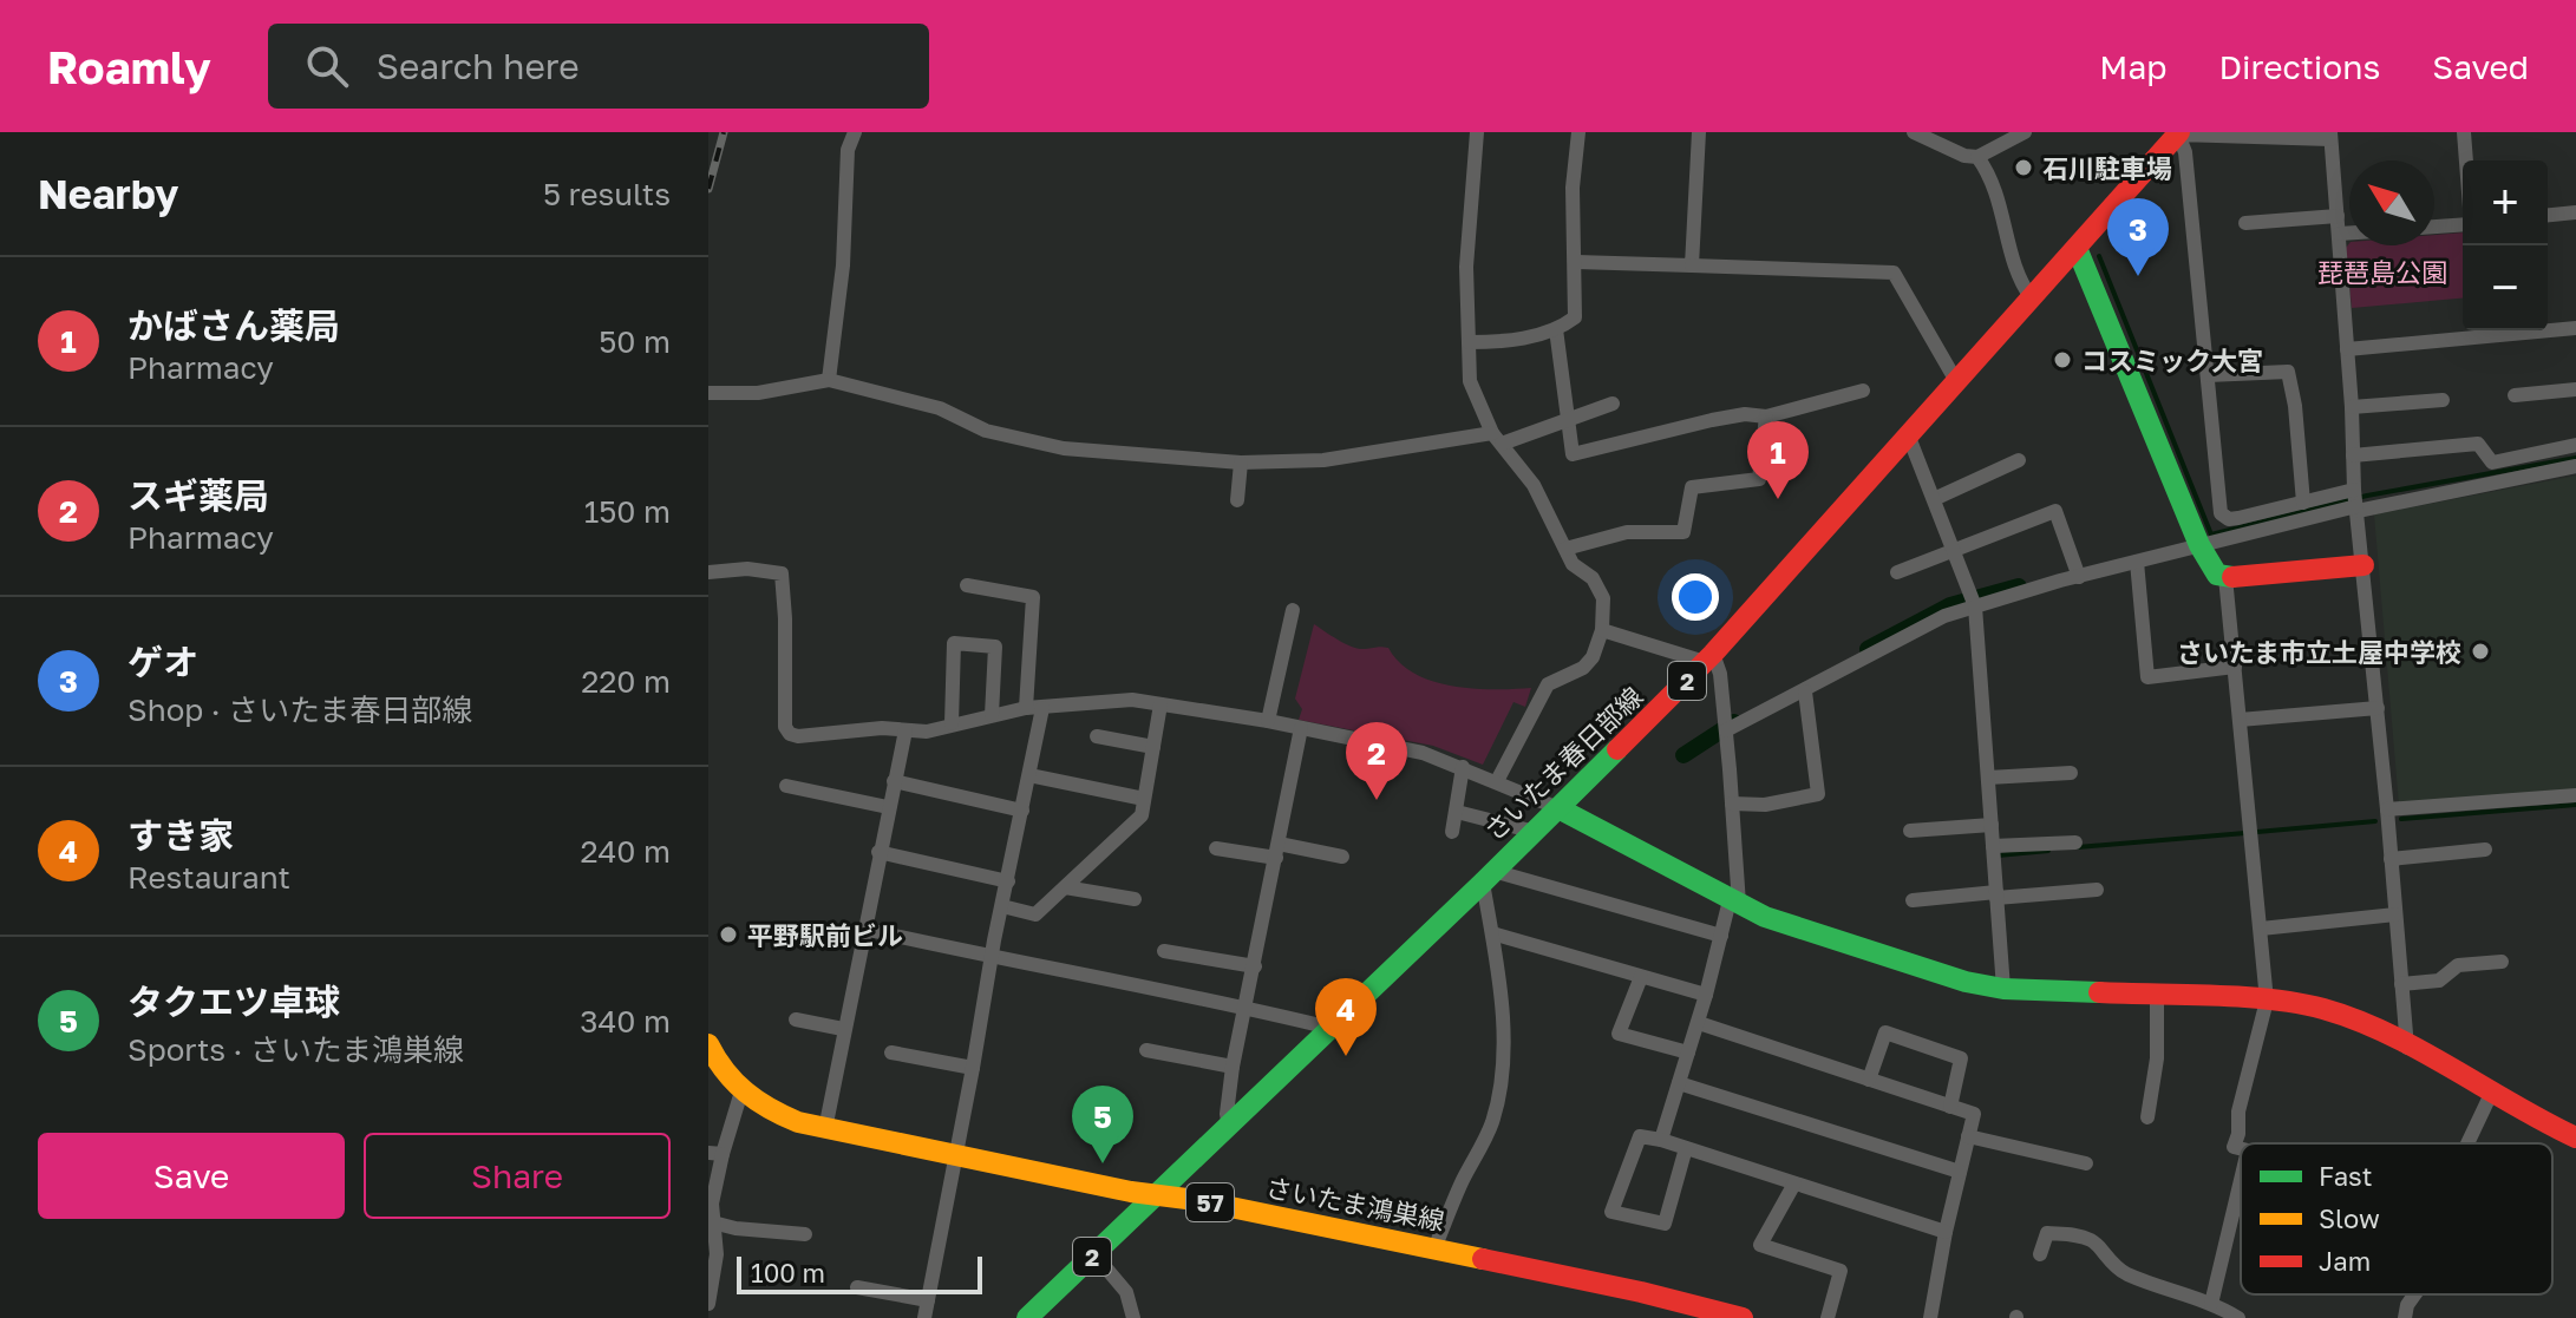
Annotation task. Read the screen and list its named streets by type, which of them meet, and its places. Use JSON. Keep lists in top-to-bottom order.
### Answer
{
  "streets": {
    "main road": [
      "2",
      "さいたま春日部線",
      "57",
      "さいたま鴻巣線"
    ]
  },
  "crossings": [
    ["さいたま春日部線", "さいたま鴻巣線"]
  ],
  "parks": ["琵琶島公園"],
  "places": [
    "石川駐車場",
    "コスミック大宮",
    "さいたま市立土屋中学校",
    "平野駅前ビル"
  ],
  "legend": ["Fast", "Slow", "Jam"],
  "scale_bar": "100 m",
  "north": "top left",
  "page": {
    "header": "Roamly",
    "search": "Search here",
    "nav": ["Map", "Directions", "Saved"],
    "heading": ["Nearby", "5 results"],
    "map_buttons": ["+", "−"],
    "pins": [
      "3",
      "1",
      "2",
      "4",
      "5"
    ],
    "list": [
      {
        "mark": "1",
        "name": "かばさん薬局",
        "note": "Pharmacy",
        "value": "50 m"
      },
      {
        "mark": "2",
        "name": "スギ薬局",
        "note": "Pharmacy",
        "value": "150 m"
      },
      {
        "mark": "3",
        "name": "ゲオ",
        "note": "Shop · さいたま春日部線",
        "value": "220 m"
      },
      {
        "mark": "4",
        "name": "すき家",
        "note": "Restaurant",
        "value": "240 m"
      },
      {
        "mark": "5",
        "name": "タクエツ卓球",
        "note": "Sports · さいたま鴻巣線",
        "value": "340 m"
      }
    ],
    "buttons": ["Save", "Share"],
    "scale": "100 m"
  }
}
